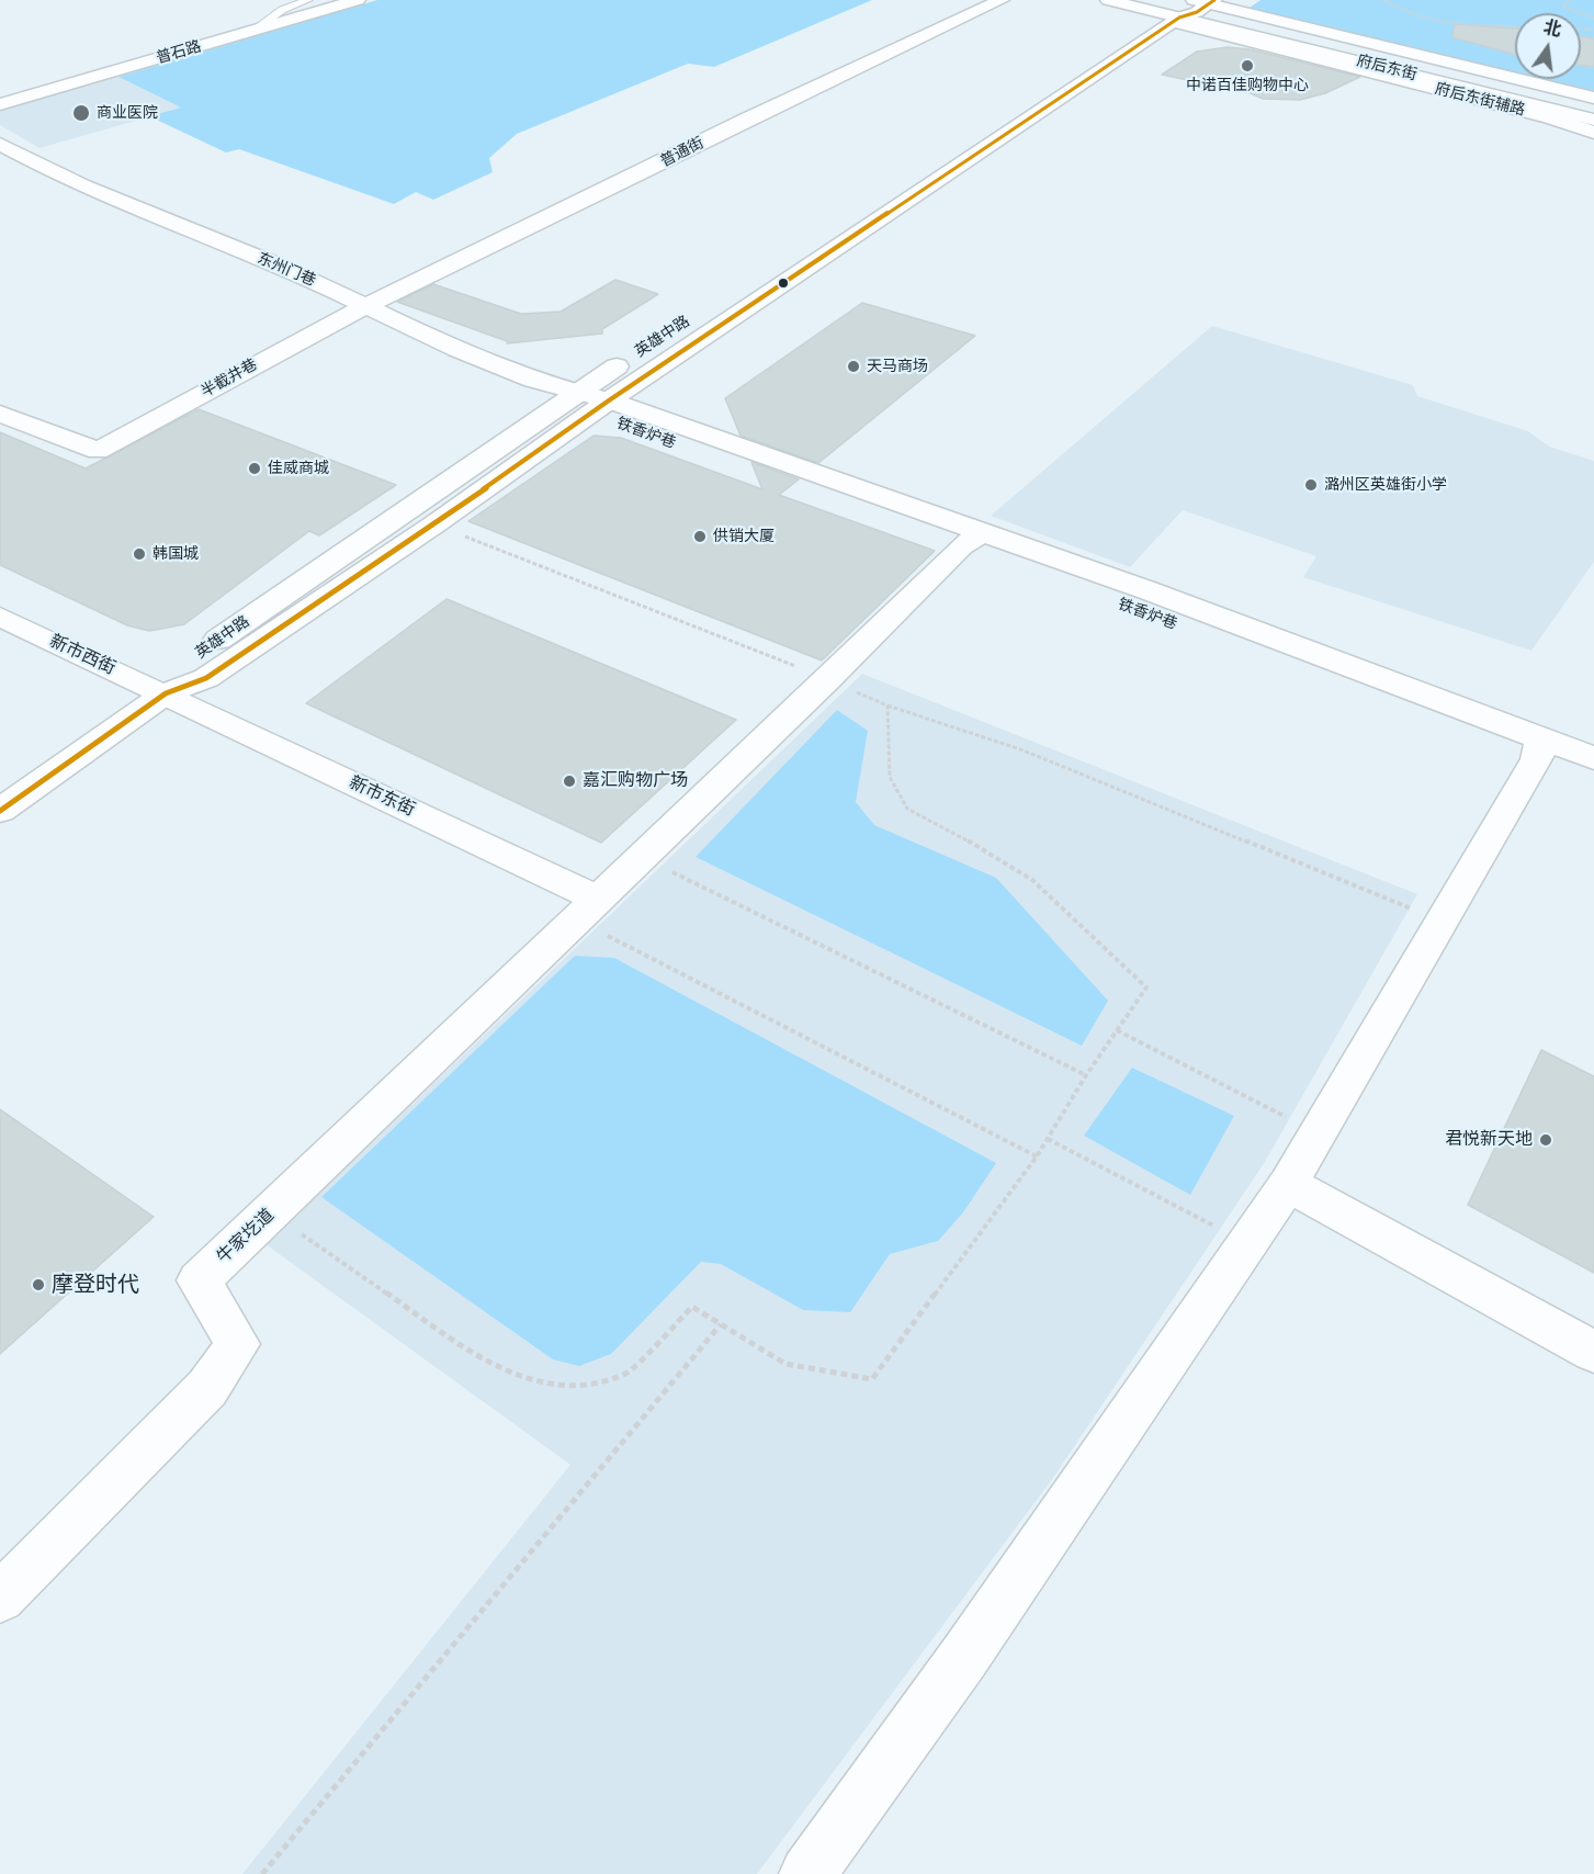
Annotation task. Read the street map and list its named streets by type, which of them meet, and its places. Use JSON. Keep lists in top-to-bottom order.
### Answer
{
  "streets": {
    "street": [
      "普石路",
      "府后东街",
      "府后东街辅路",
      "普通街",
      "东州门巷",
      "英雄中路",
      "半截井巷",
      "铁香炉巷",
      "新市西街",
      "新市东街",
      "牛家圪道"
    ]
  },
  "crossings": [
    ["府后东街", "府后东街辅路"],
    ["府后东街", "英雄中路"],
    ["府后东街辅路", "英雄中路"],
    ["普通街", "东州门巷"],
    ["普通街", "半截井巷"],
    ["东州门巷", "英雄中路"],
    ["东州门巷", "半截井巷"],
    ["东州门巷", "铁香炉巷"],
    ["英雄中路", "铁香炉巷"],
    ["英雄中路", "新市西街"],
    ["英雄中路", "新市东街"],
    ["铁香炉巷", "牛家圪道"],
    ["新市西街", "新市东街"],
    ["新市东街", "牛家圪道"]
  ],
  "places": [
    "中诺百佳购物中心",
    "商业医院",
    "天马商场",
    "佳威商城",
    "潞州区英雄街小学",
    "供销大厦",
    "韩国城",
    "嘉汇购物广场",
    "君悦新天地",
    "摩登时代"
  ],
  "north": "top"
}
